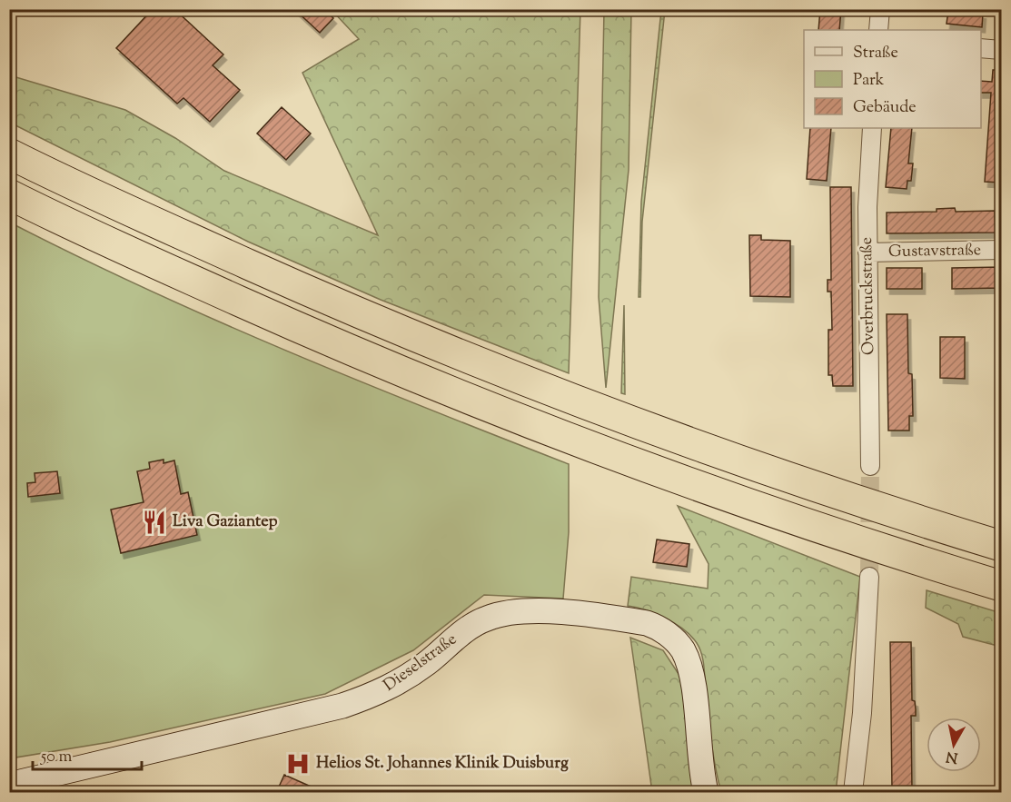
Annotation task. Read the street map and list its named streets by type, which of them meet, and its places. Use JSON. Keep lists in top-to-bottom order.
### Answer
{
  "streets": {
    "street": ["Gustavstraße", "Overbruckstraße", "Dieselstraße"]
  },
  "crossings": [
    ["Gustavstraße", "Overbruckstraße"]
  ],
  "places": {
    "restaurant": ["Liva Gaziantep"],
    "hospital": ["Helios St. Johannes Klinik Duisburg"]
  },
  "legend": ["Straße", "Park", "Gebäude"],
  "scale_bar": "50 m",
  "north": "bottom"
}
